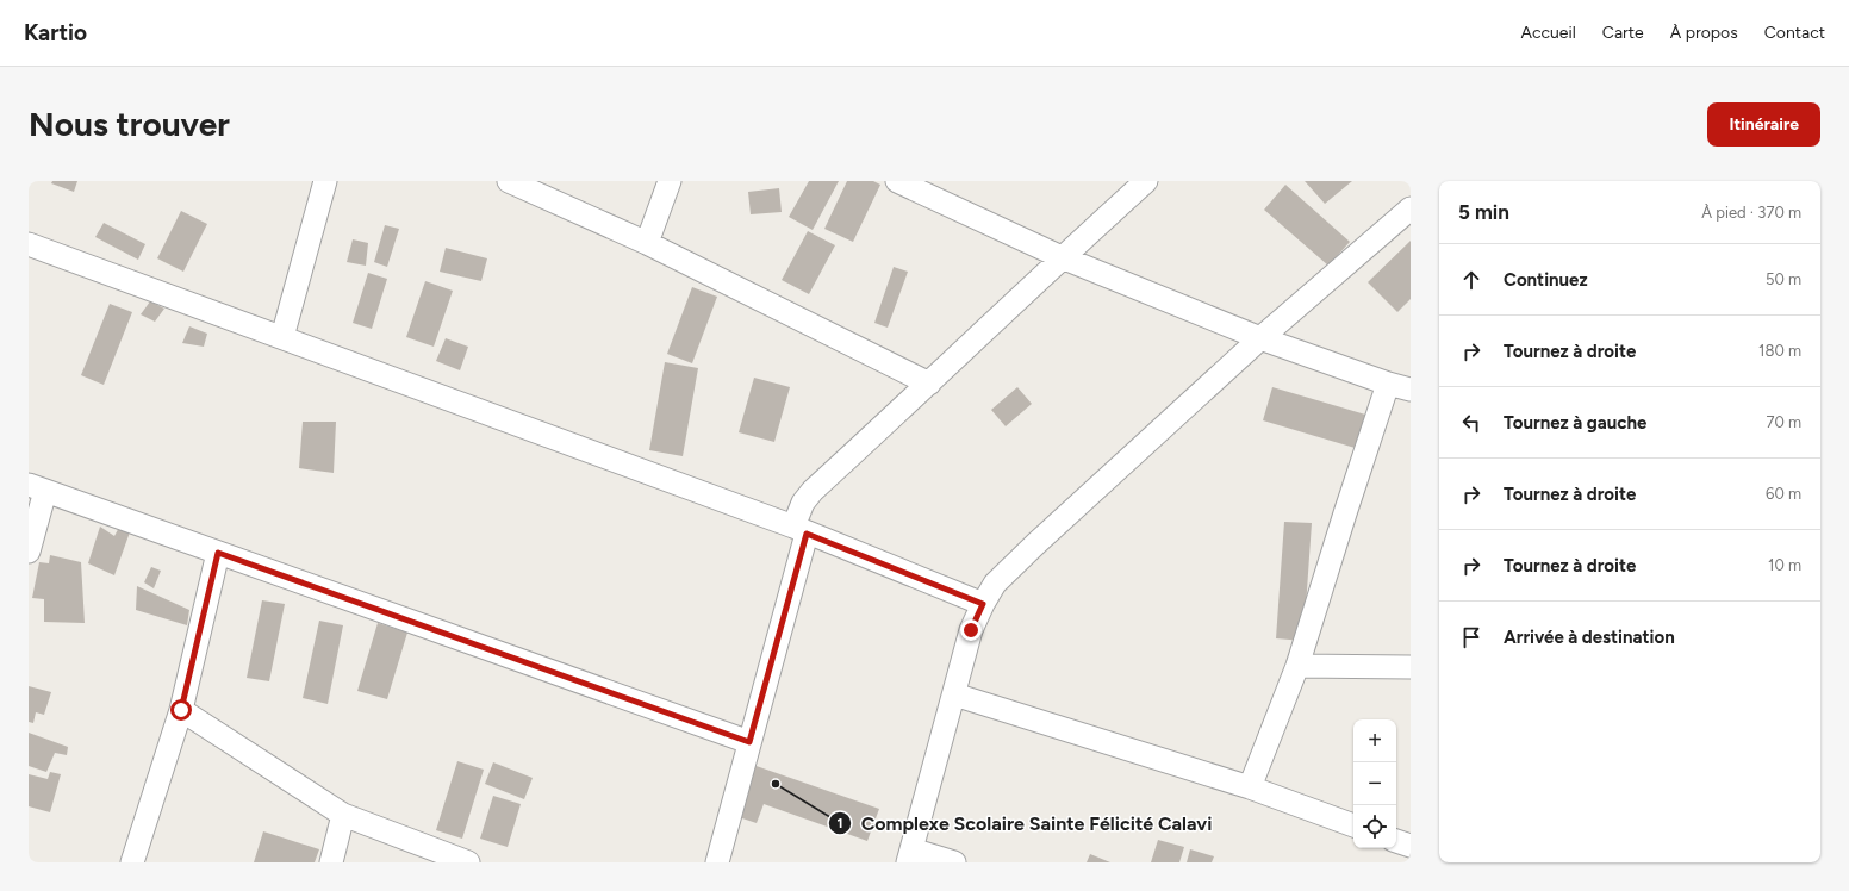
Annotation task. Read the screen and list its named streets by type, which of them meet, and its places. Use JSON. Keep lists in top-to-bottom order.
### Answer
{
  "places": ["Complexe Scolaire Sainte Félicité Calavi"],
  "page": {
    "header": "Kartio",
    "nav": [
      "Accueil",
      "Carte",
      "À propos",
      "Contact"
    ],
    "buttons": "Itinéraire",
    "title": "Nous trouver",
    "heading": ["5 min", "À pied · 370 m"],
    "list": [
      ["Continuez", "50 m"],
      ["Tournez à droite", "180 m"],
      ["Tournez à gauche", "70 m"],
      ["Tournez à droite", "60 m"],
      ["Tournez à droite", "10 m"],
      "Arrivée à destination"
    ],
    "map_buttons": ["+", "−"]
  }
}
